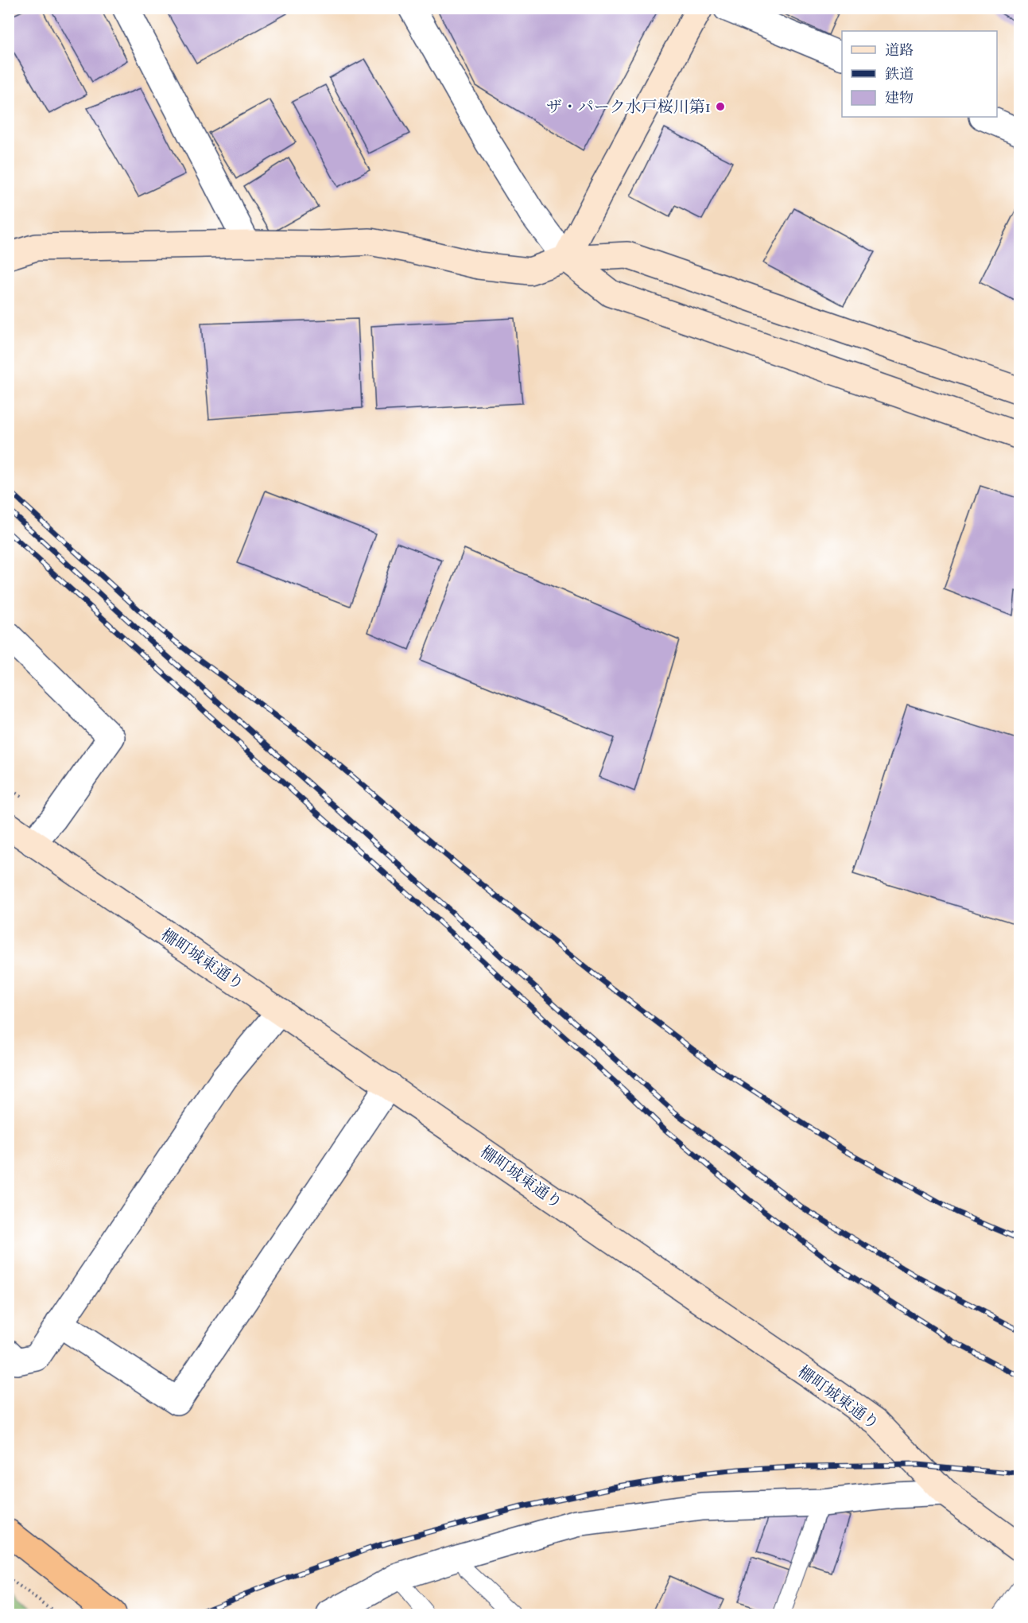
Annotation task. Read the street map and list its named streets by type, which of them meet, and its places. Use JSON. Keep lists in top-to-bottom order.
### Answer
{
  "streets": {
    "street": ["柵町城東通り"]
  },
  "places": ["ザ・パーク水戸桜川第1"],
  "legend": ["道路", "鉄道", "建物"]
}
